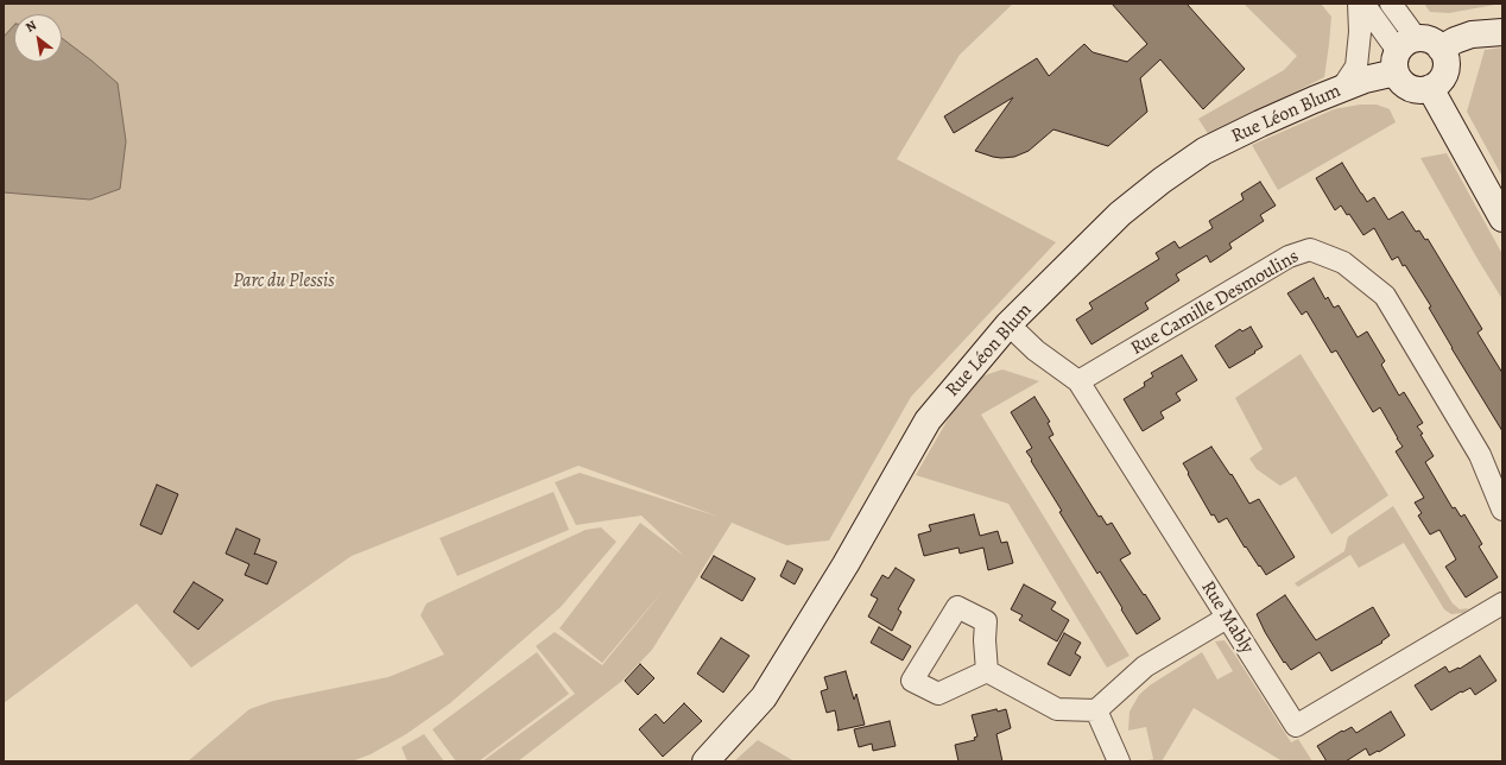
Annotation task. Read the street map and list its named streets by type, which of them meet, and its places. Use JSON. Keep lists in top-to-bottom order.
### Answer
{
  "streets": {
    "street": ["Rue Léon Blum", "Rue Camille Desmoulins", "Rue Mably"]
  },
  "crossings": [
    ["Rue Léon Blum", "Rue Mably"],
    ["Rue Camille Desmoulins", "Rue Mably"]
  ],
  "parks": ["Parc du Plessis"],
  "north": "top left"
}
